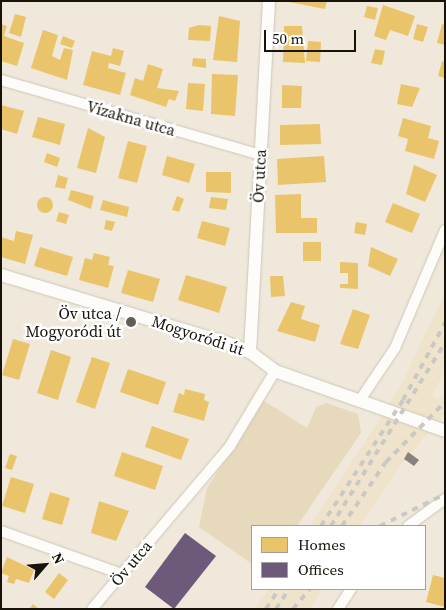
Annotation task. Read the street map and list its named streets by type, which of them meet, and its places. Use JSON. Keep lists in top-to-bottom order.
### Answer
{
  "streets": {
    "street": ["Vízakna utca", "Öv utca", "Mogyoródi út"]
  },
  "crossings": [
    ["Vízakna utca", "Öv utca"],
    ["Öv utca", "Mogyoródi út"]
  ],
  "places": ["Öv utca / Mogyoródi út"],
  "legend": ["Homes", "Offices"],
  "scale_bar": "50 m",
  "north": "top right"
}
